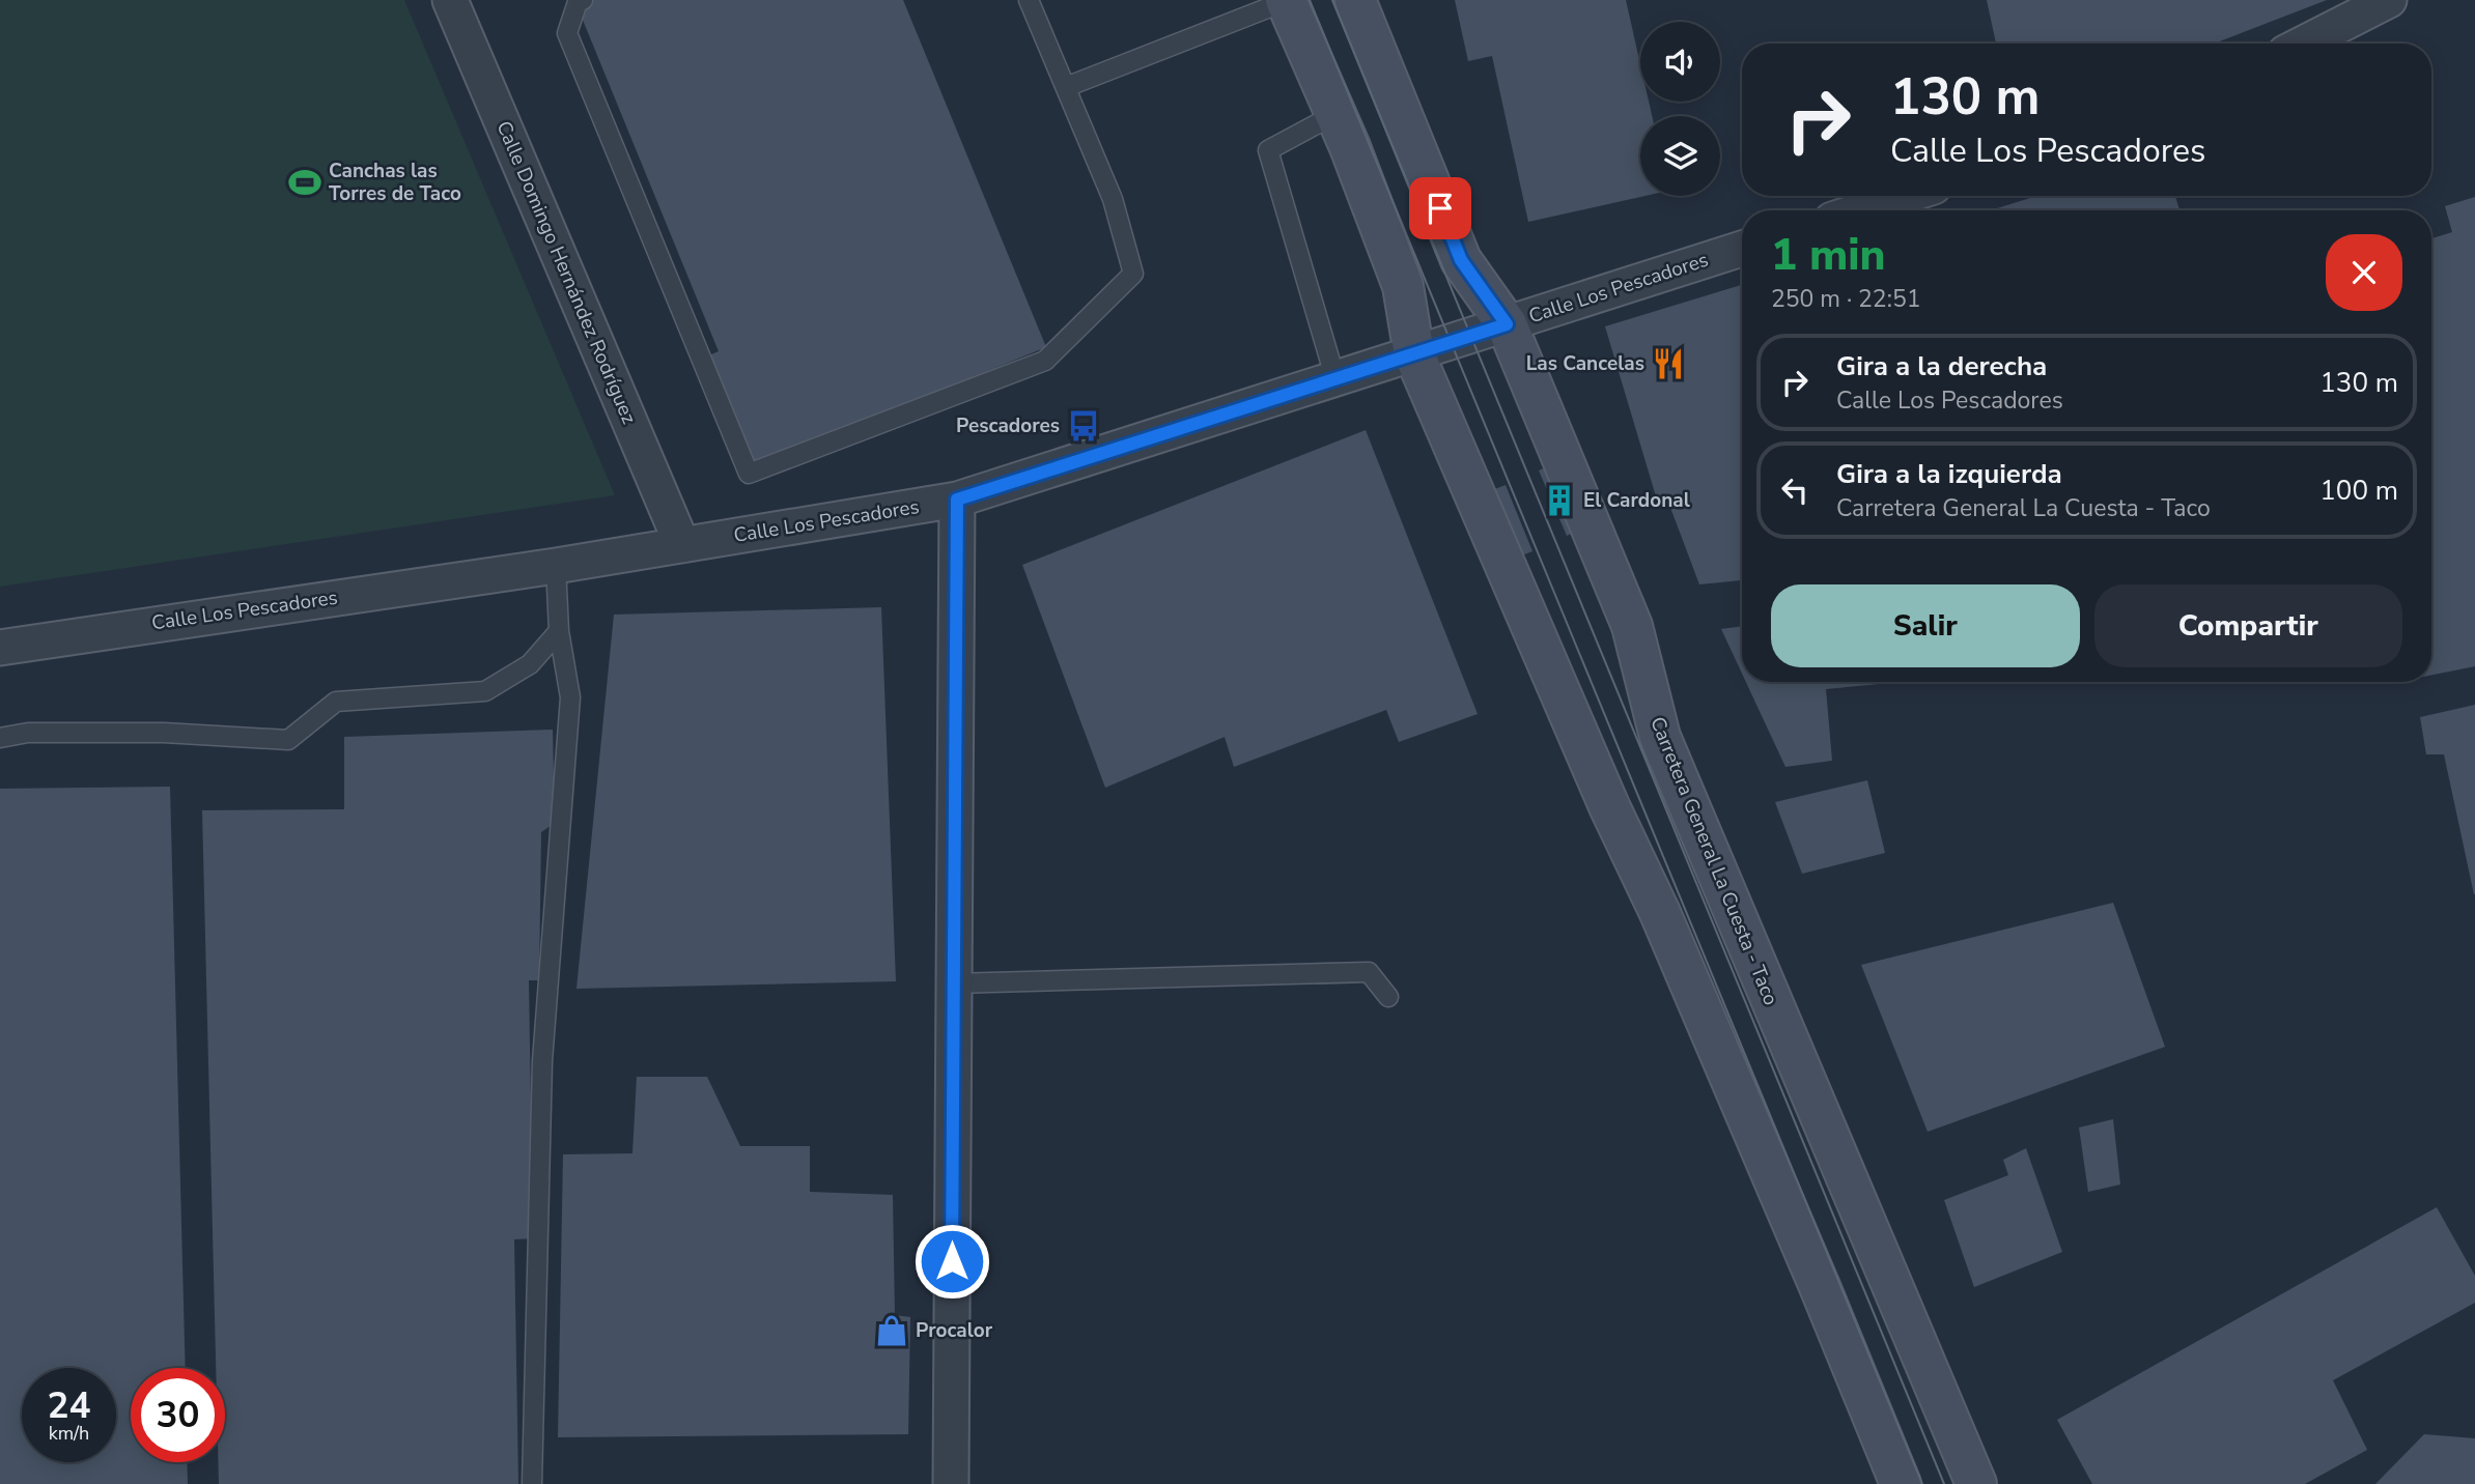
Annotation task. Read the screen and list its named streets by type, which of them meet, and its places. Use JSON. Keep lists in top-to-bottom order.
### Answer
{
  "streets": {
    "main road": ["Carretera General La Cuesta - Taco"],
    "street": ["Calle Domingo Hernández Rodríguez", "Calle Los Pescadores"]
  },
  "crossings": [
    ["Calle Domingo Hernández Rodríguez", "Calle Los Pescadores"],
    ["Calle Los Pescadores", "Carretera General La Cuesta - Taco"]
  ],
  "places": {
    "sports": ["Canchas las Torres de Taco"],
    "restaurant": ["Las Cancelas"],
    "bus stop": ["Pescadores"],
    "building": ["El Cardonal"],
    "shop": ["Procalor"]
  },
  "page": {
    "turn": ["130 m", "Calle Los Pescadores"],
    "heading": ["1 min", "250 m · 22:51"],
    "list": [
      {
        "name": "Gira a la derecha",
        "note": "Calle Los Pescadores",
        "value": "130 m"
      },
      {
        "name": "Gira a la izquierda",
        "note": "Carretera General La Cuesta - Taco",
        "value": "100 m"
      }
    ],
    "buttons": ["Salir", "Compartir"],
    "speed": "24 km/h",
    "limit": "30"
  }
}
